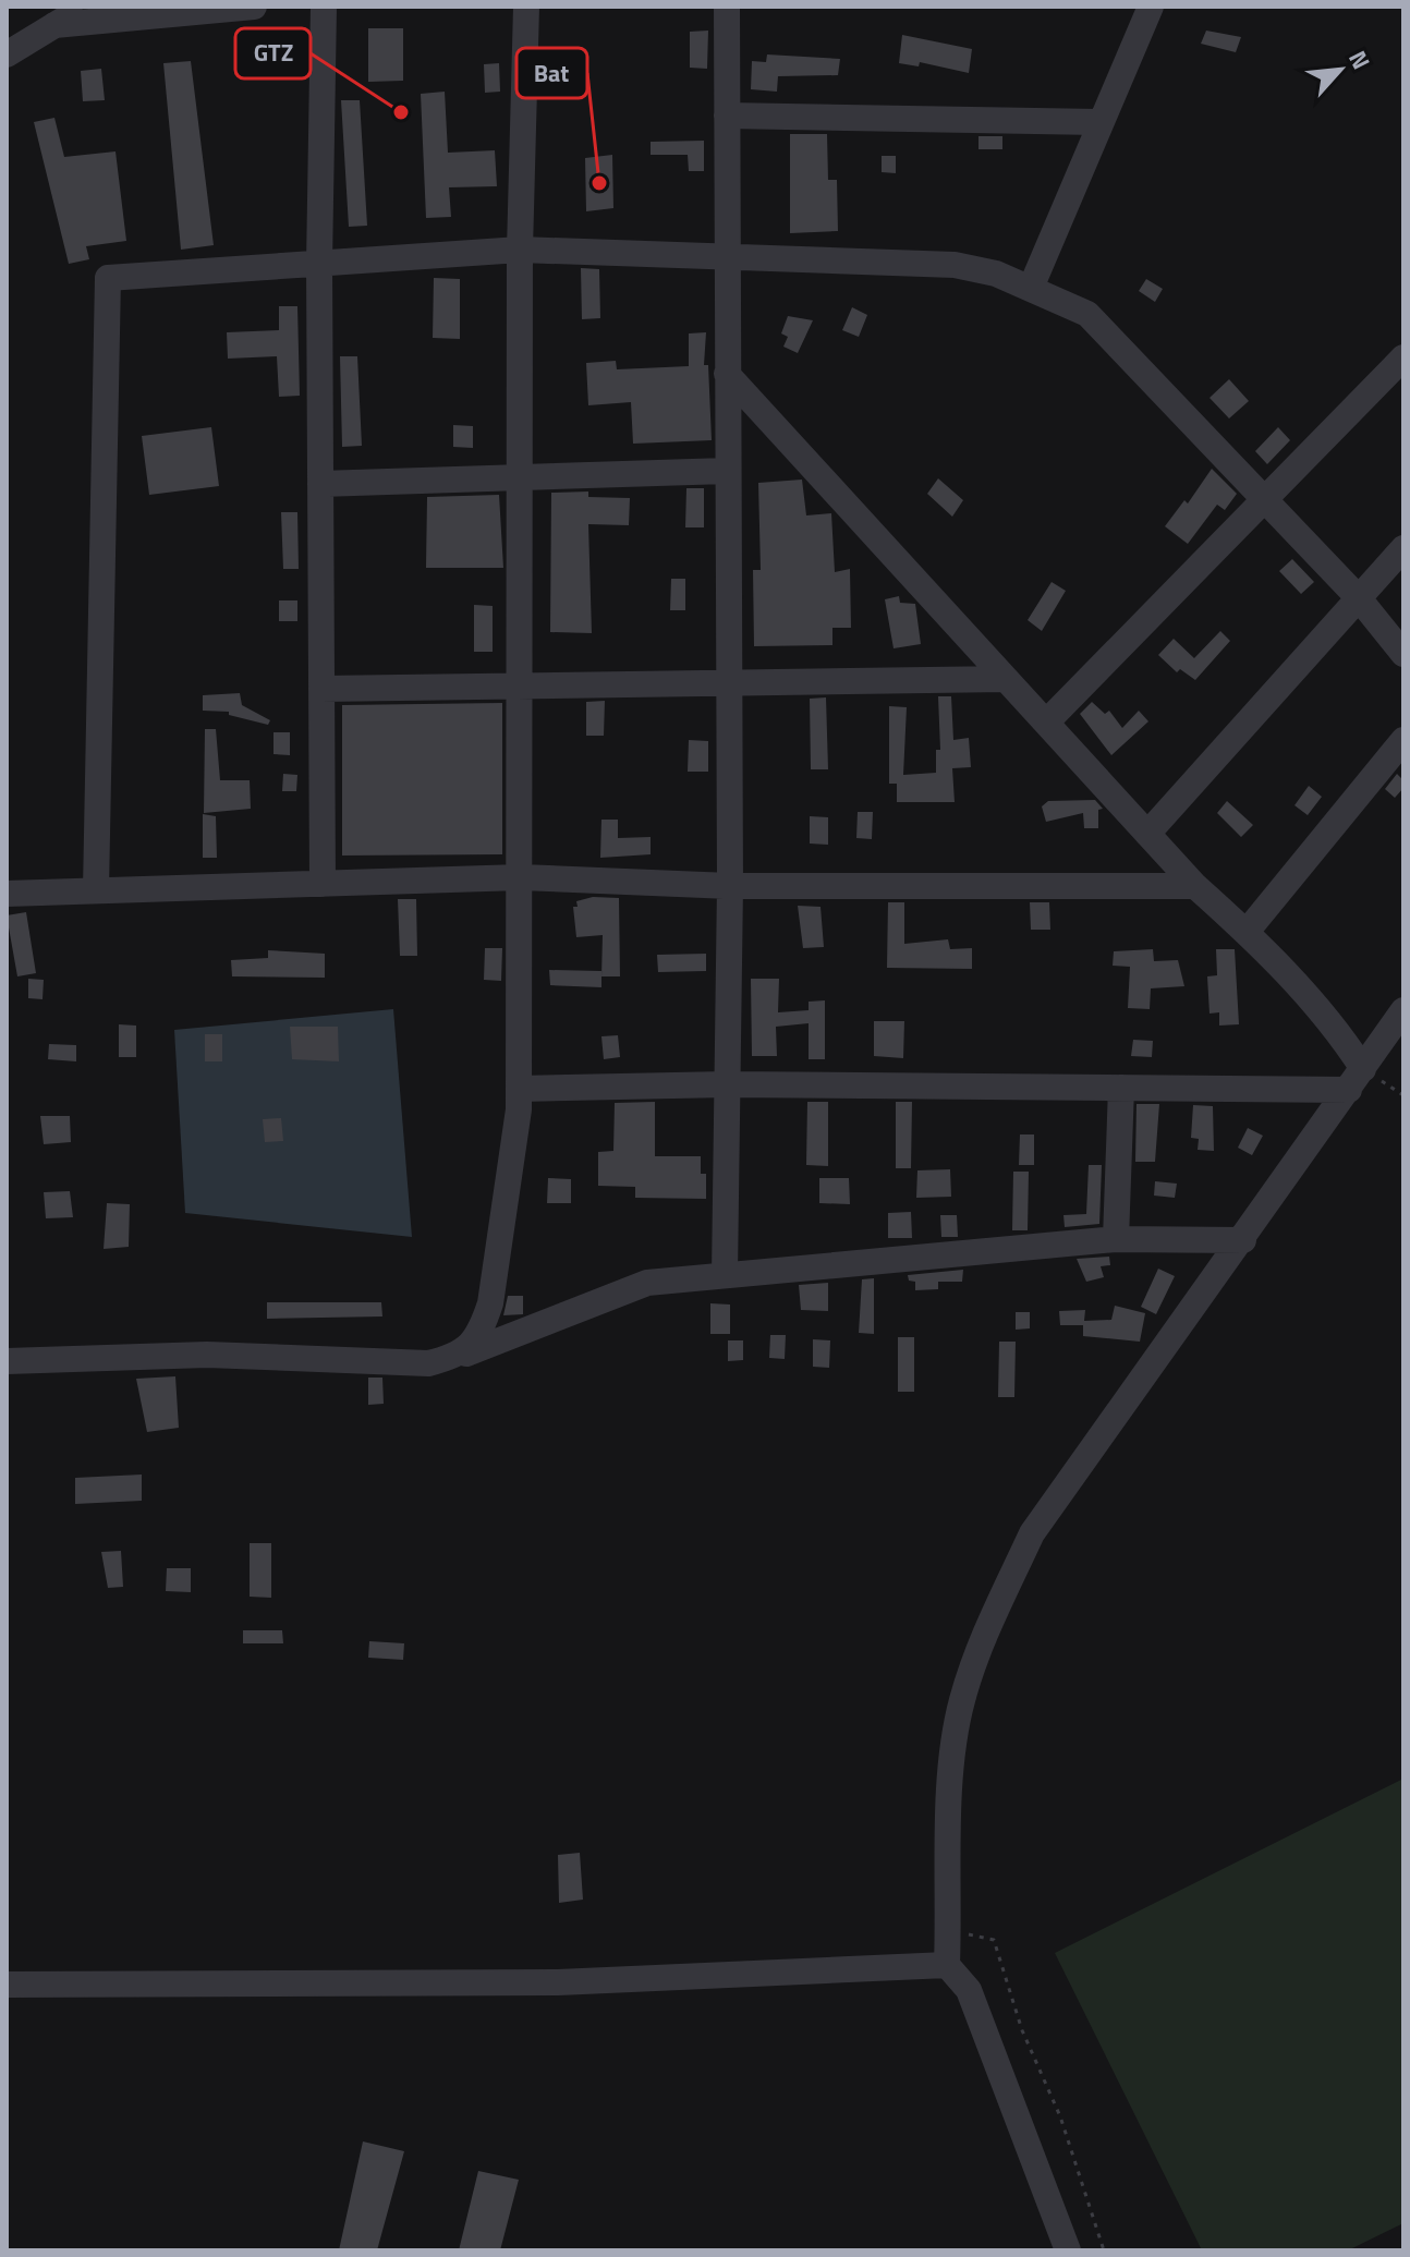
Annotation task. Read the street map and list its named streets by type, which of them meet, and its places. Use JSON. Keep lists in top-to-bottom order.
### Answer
{
  "places": ["GTZ", "Bat"],
  "north": "top right"
}
